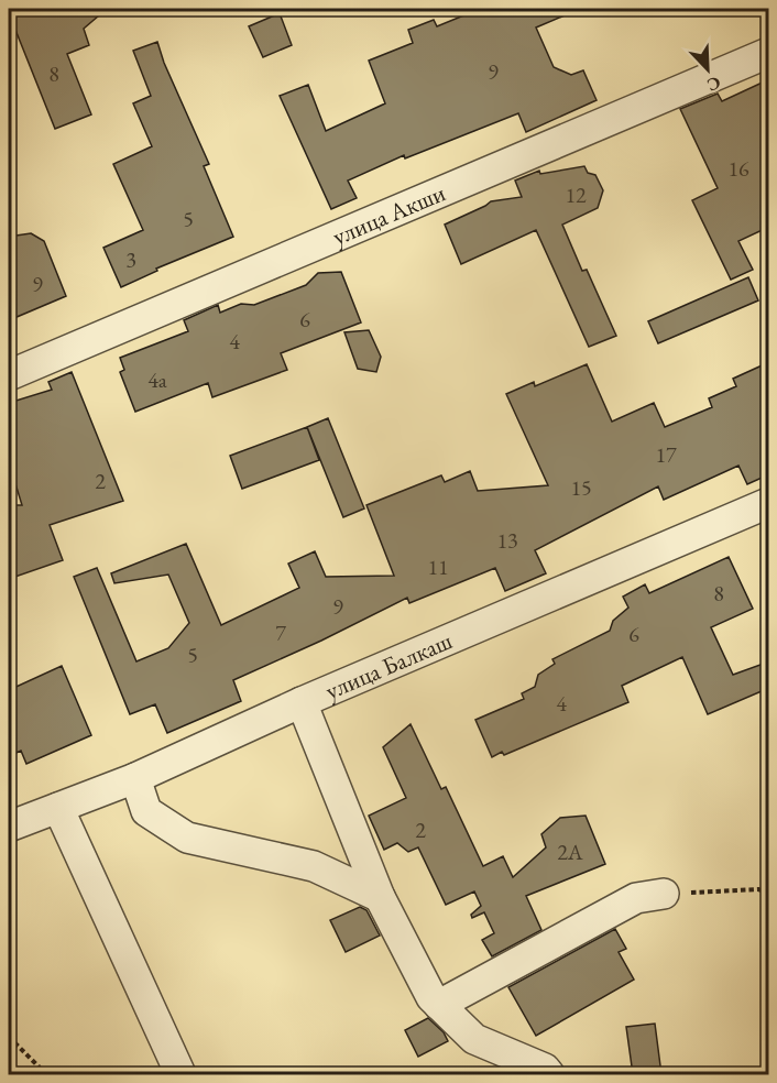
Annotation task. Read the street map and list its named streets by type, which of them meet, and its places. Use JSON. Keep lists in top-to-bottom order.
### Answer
{
  "streets": {
    "street": ["улица Акши", "улица Балкаш"]
  },
  "house_numbers": [
    "9",
    "8",
    "16",
    "12",
    "5",
    "3",
    "9",
    "6",
    "4",
    "4а",
    "17",
    "2",
    "15",
    "13",
    "11",
    "8",
    "9",
    "7",
    "6",
    "5",
    "4",
    "2",
    "2А"
  ],
  "north": "bottom right"
}
